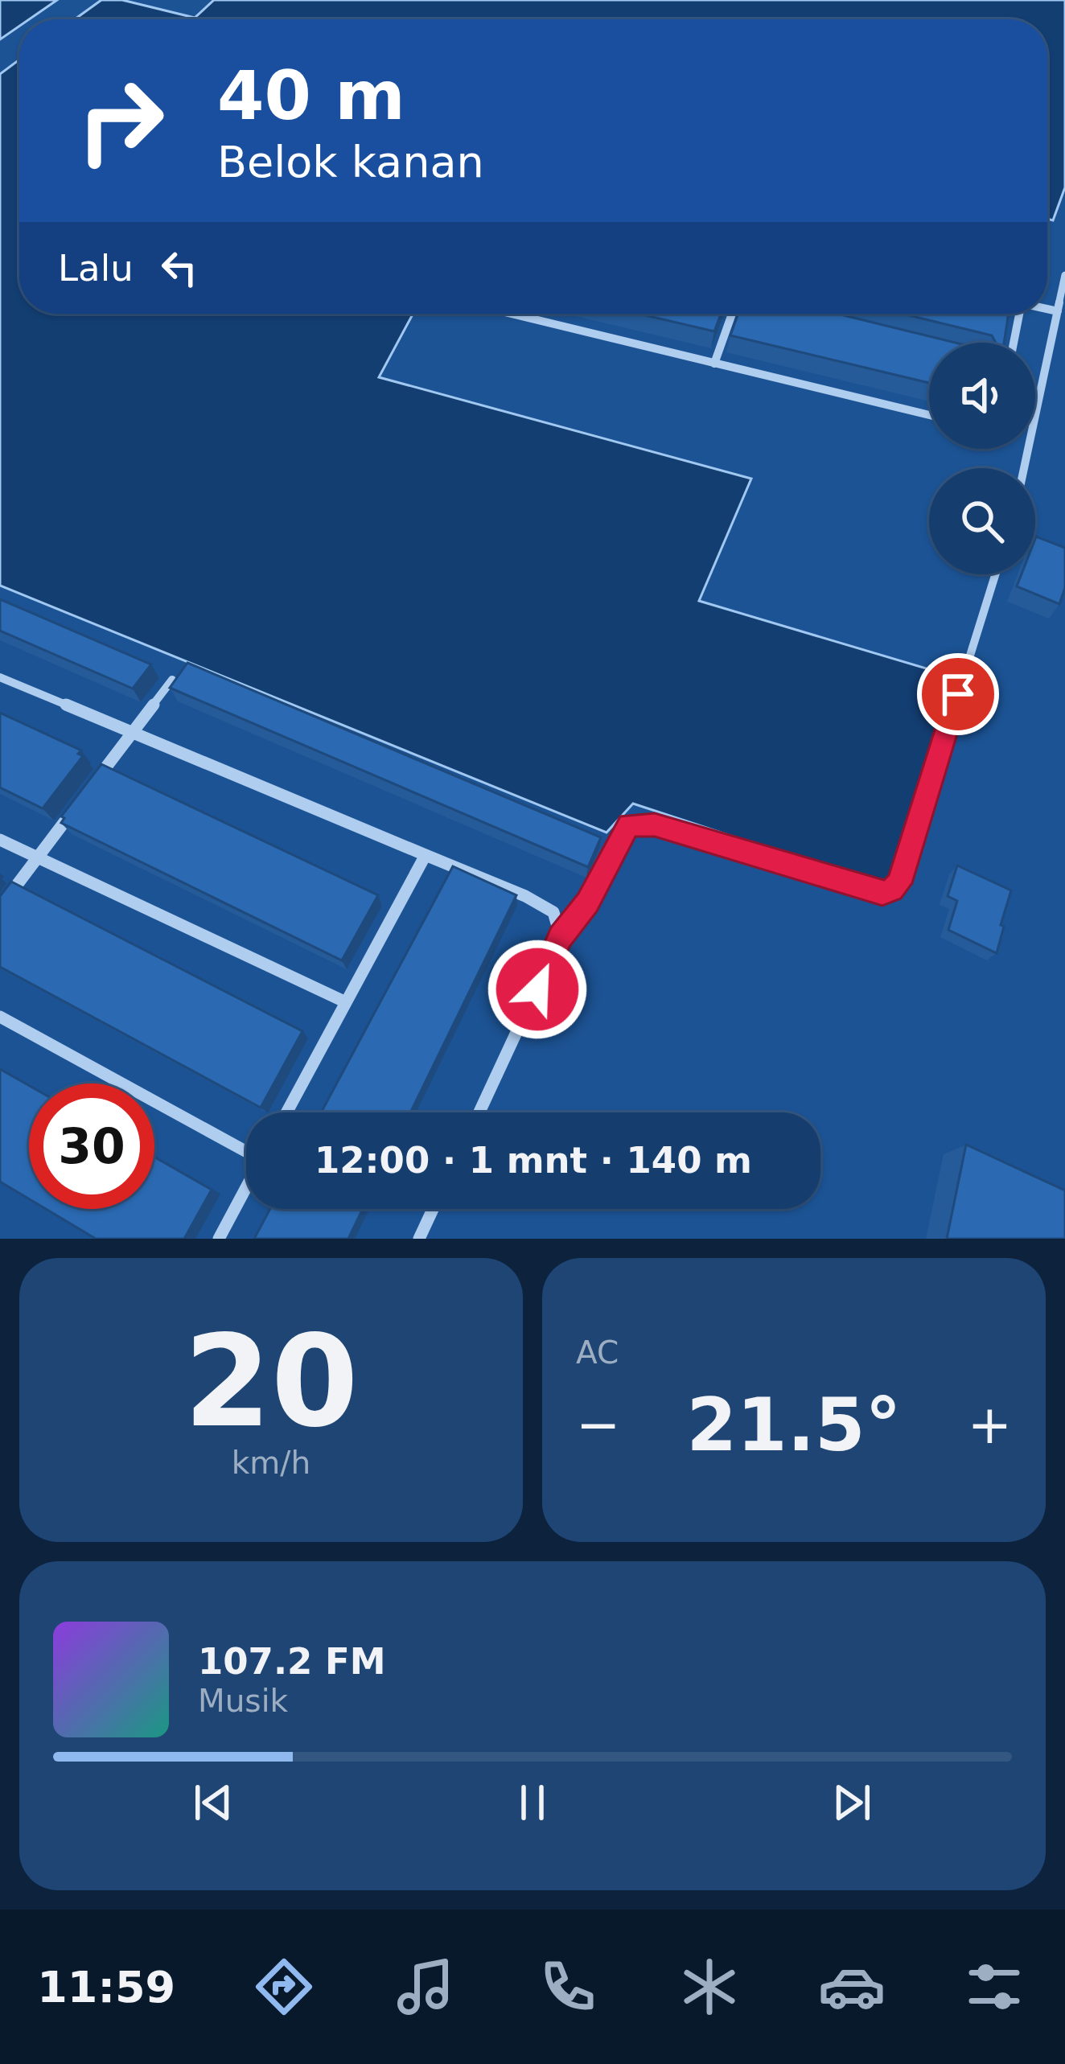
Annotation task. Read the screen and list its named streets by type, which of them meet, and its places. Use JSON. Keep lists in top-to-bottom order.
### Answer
{
  "page": {
    "turn": ["40 m", "Belok kanan"],
    "then": "Lalu",
    "limit": "30",
    "trip": "12:00 · 1 mnt · 140 m",
    "tile": [
      ["20", "km/h"],
      "AC"
    ],
    "heat": ["−", "21.5°", "+"],
    "song": ["107.2 FM", "Musik"],
    "tabs": "11:59"
  }
}
